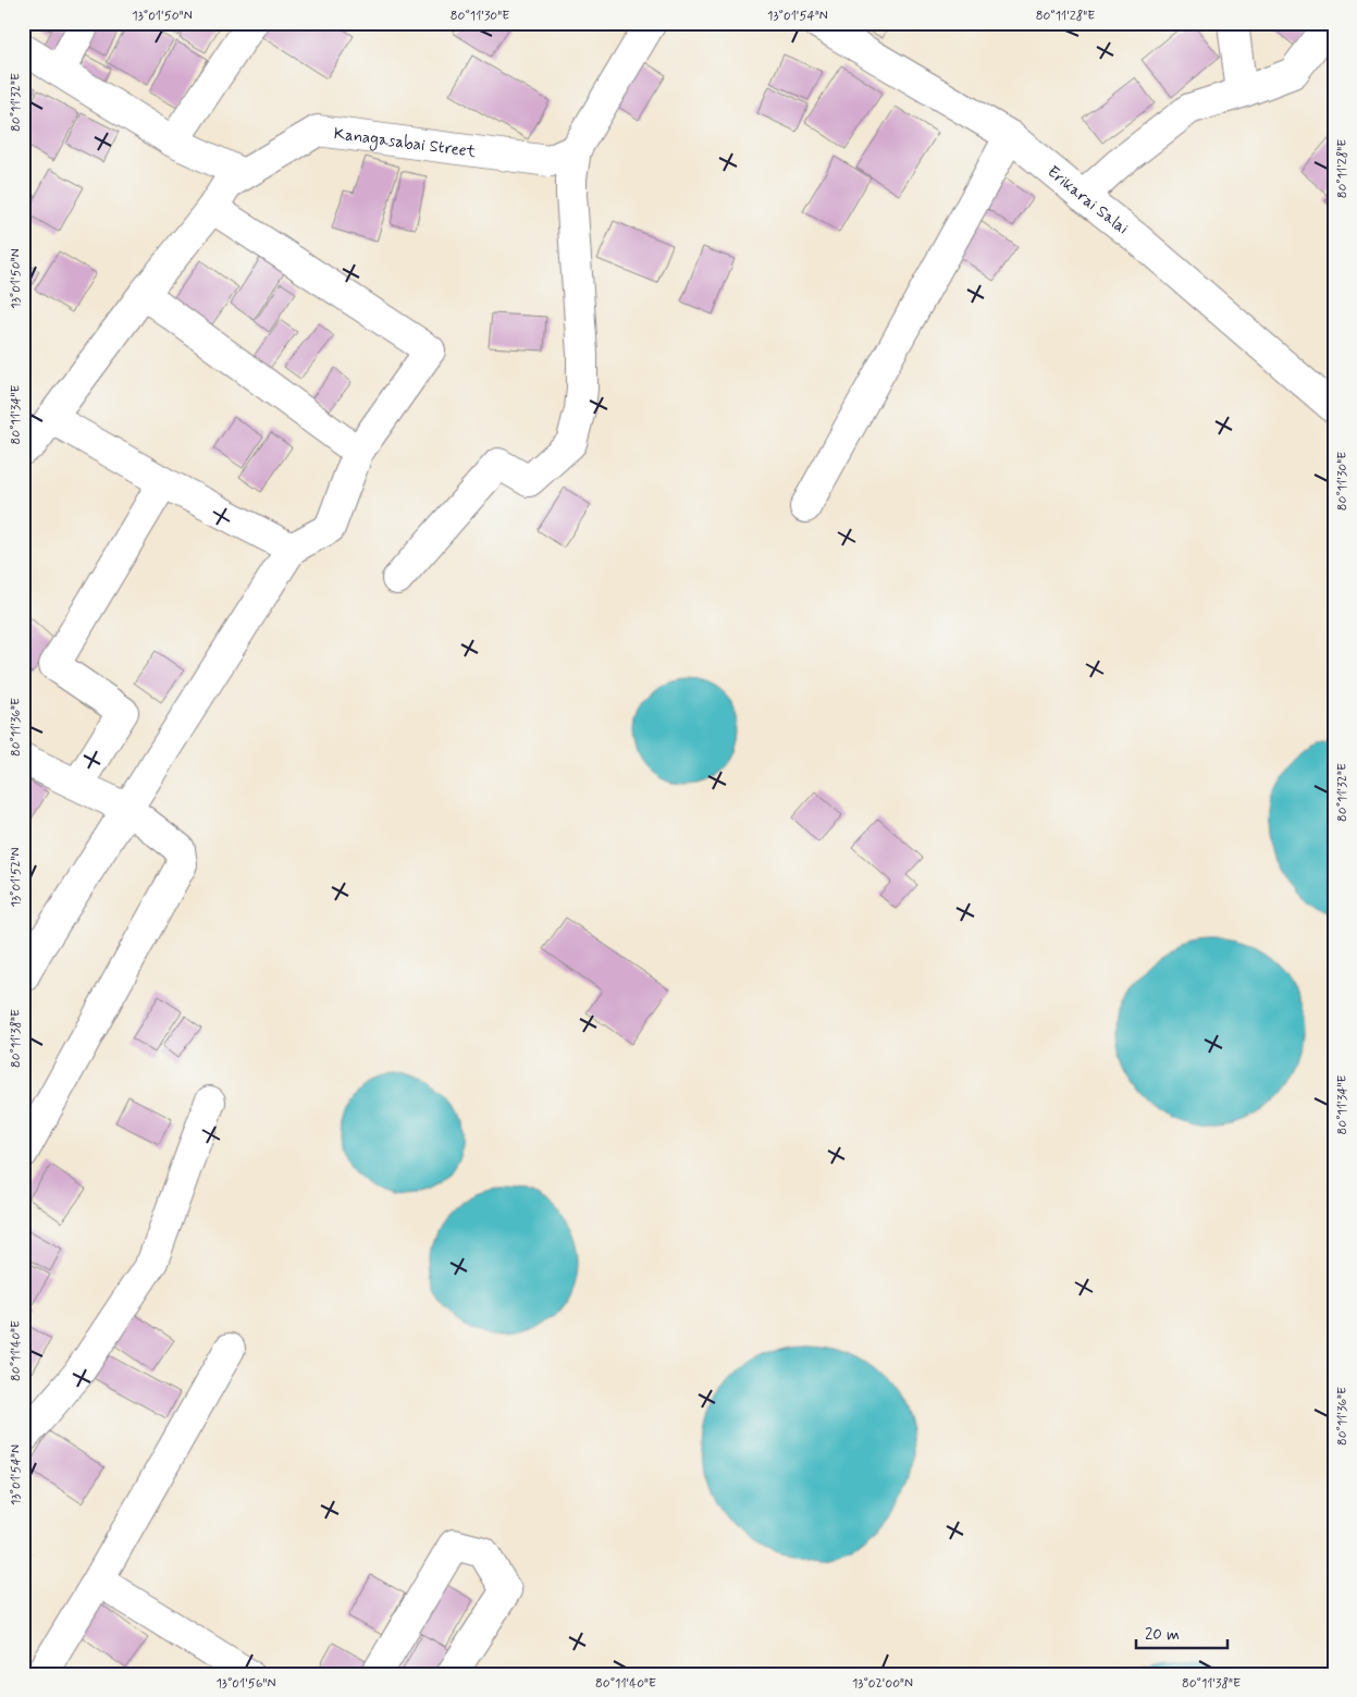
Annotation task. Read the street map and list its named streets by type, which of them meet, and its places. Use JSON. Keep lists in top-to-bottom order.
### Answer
{
  "streets": {
    "street": ["Kanagasabai Street", "Erikarai Salai"]
  },
  "scale_bar": "20 m",
  "coordinates": [
    "13°01'50\"N",
    "80°11'30\"E",
    "13°01'54\"N",
    "80°11'28\"E",
    "80°11'32\"E",
    "80°11'34\"E",
    "80°11'36\"E",
    "13°01'52\"N",
    "80°11'38\"E",
    "80°11'40\"E",
    "13°01'56\"N",
    "13°02'00\"N"
  ]
}
